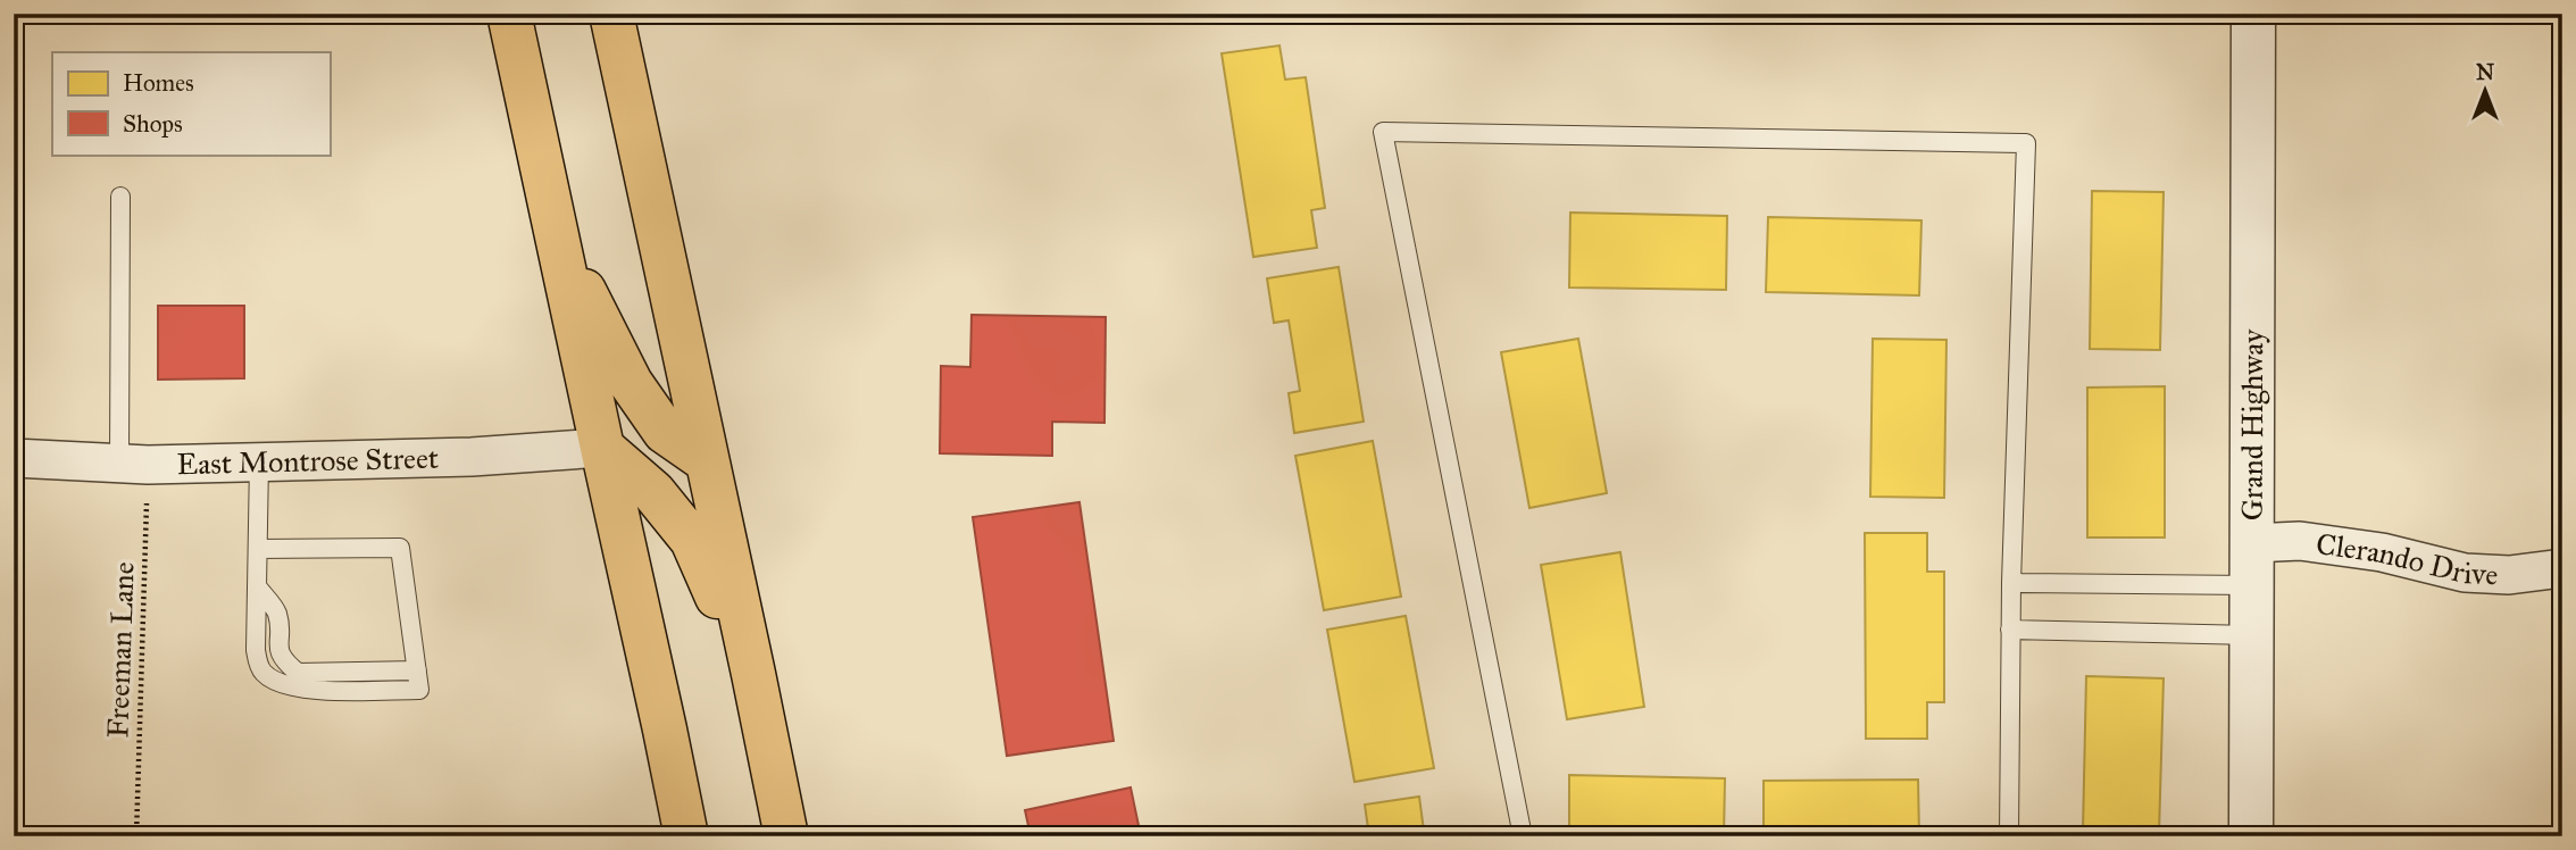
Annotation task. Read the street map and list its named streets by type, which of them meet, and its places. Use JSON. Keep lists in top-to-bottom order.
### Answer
{
  "streets": {
    "street": ["Grand Highway", "East Montrose Street", "Clerando Drive"],
    "path": ["Freeman Lane"]
  },
  "crossings": [
    ["Grand Highway", "Clerando Drive"],
    ["East Montrose Street", "Freeman Lane"]
  ],
  "legend": ["Homes", "Shops"],
  "north": "top"
}
